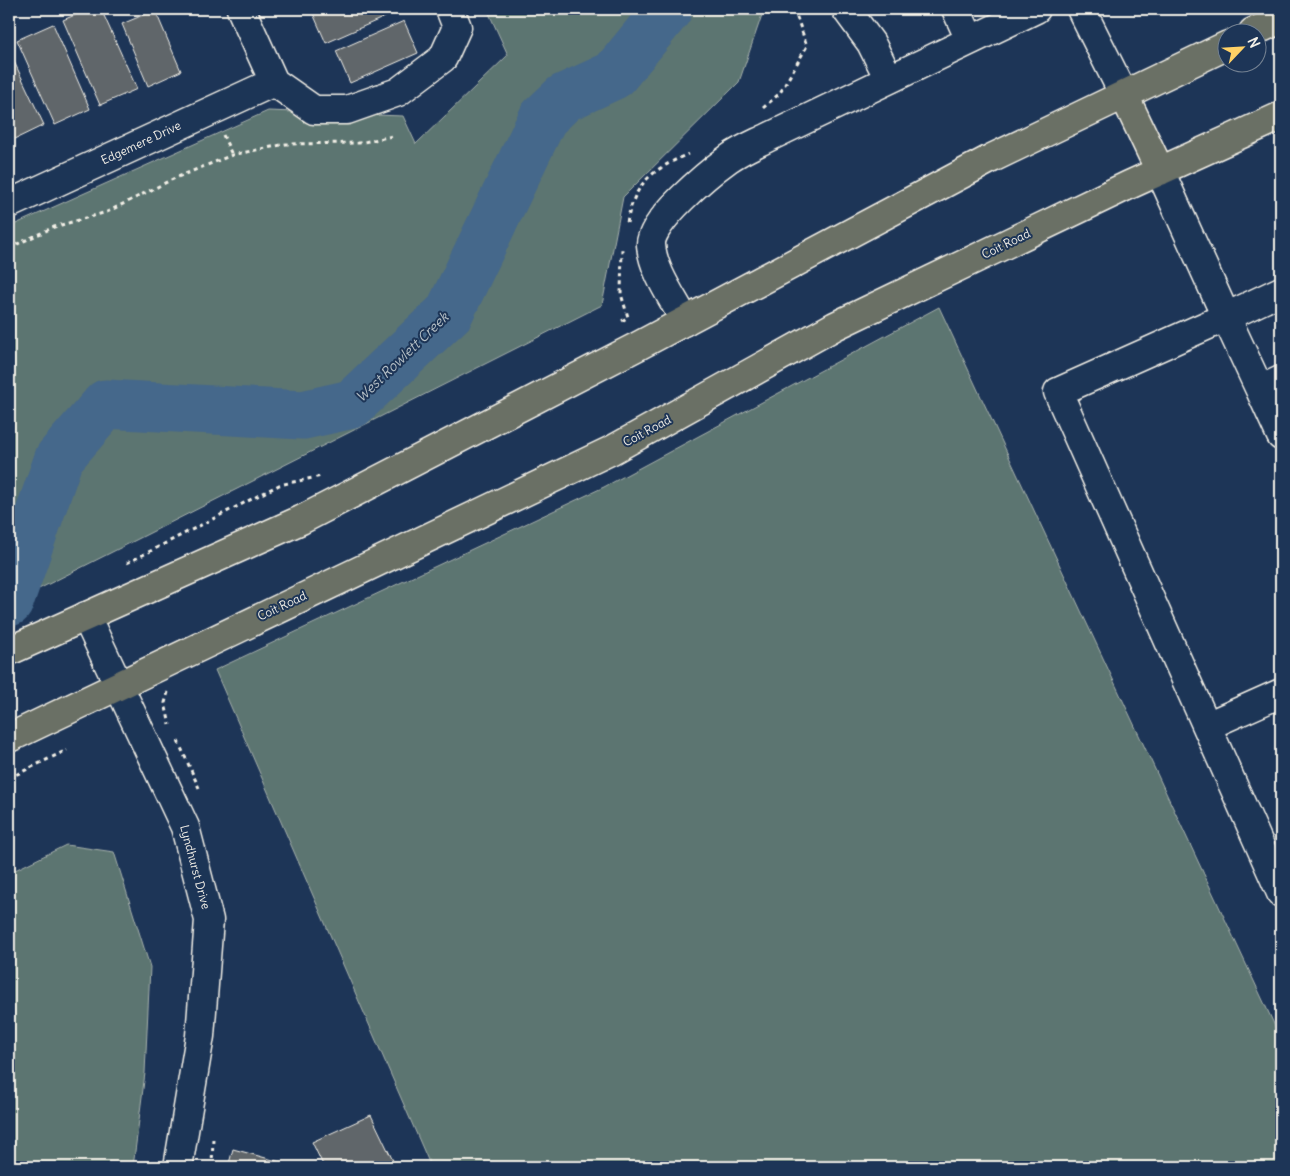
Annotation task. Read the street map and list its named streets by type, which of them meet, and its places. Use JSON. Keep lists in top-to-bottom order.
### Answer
{
  "streets": {
    "main road": ["Coit Road"],
    "street": ["Edgemere Drive", "Lyndhurst Drive"]
  },
  "crossings": [
    ["Coit Road", "Lyndhurst Drive"]
  ],
  "water": ["West Rowlett Creek"],
  "north": "top right"
}
